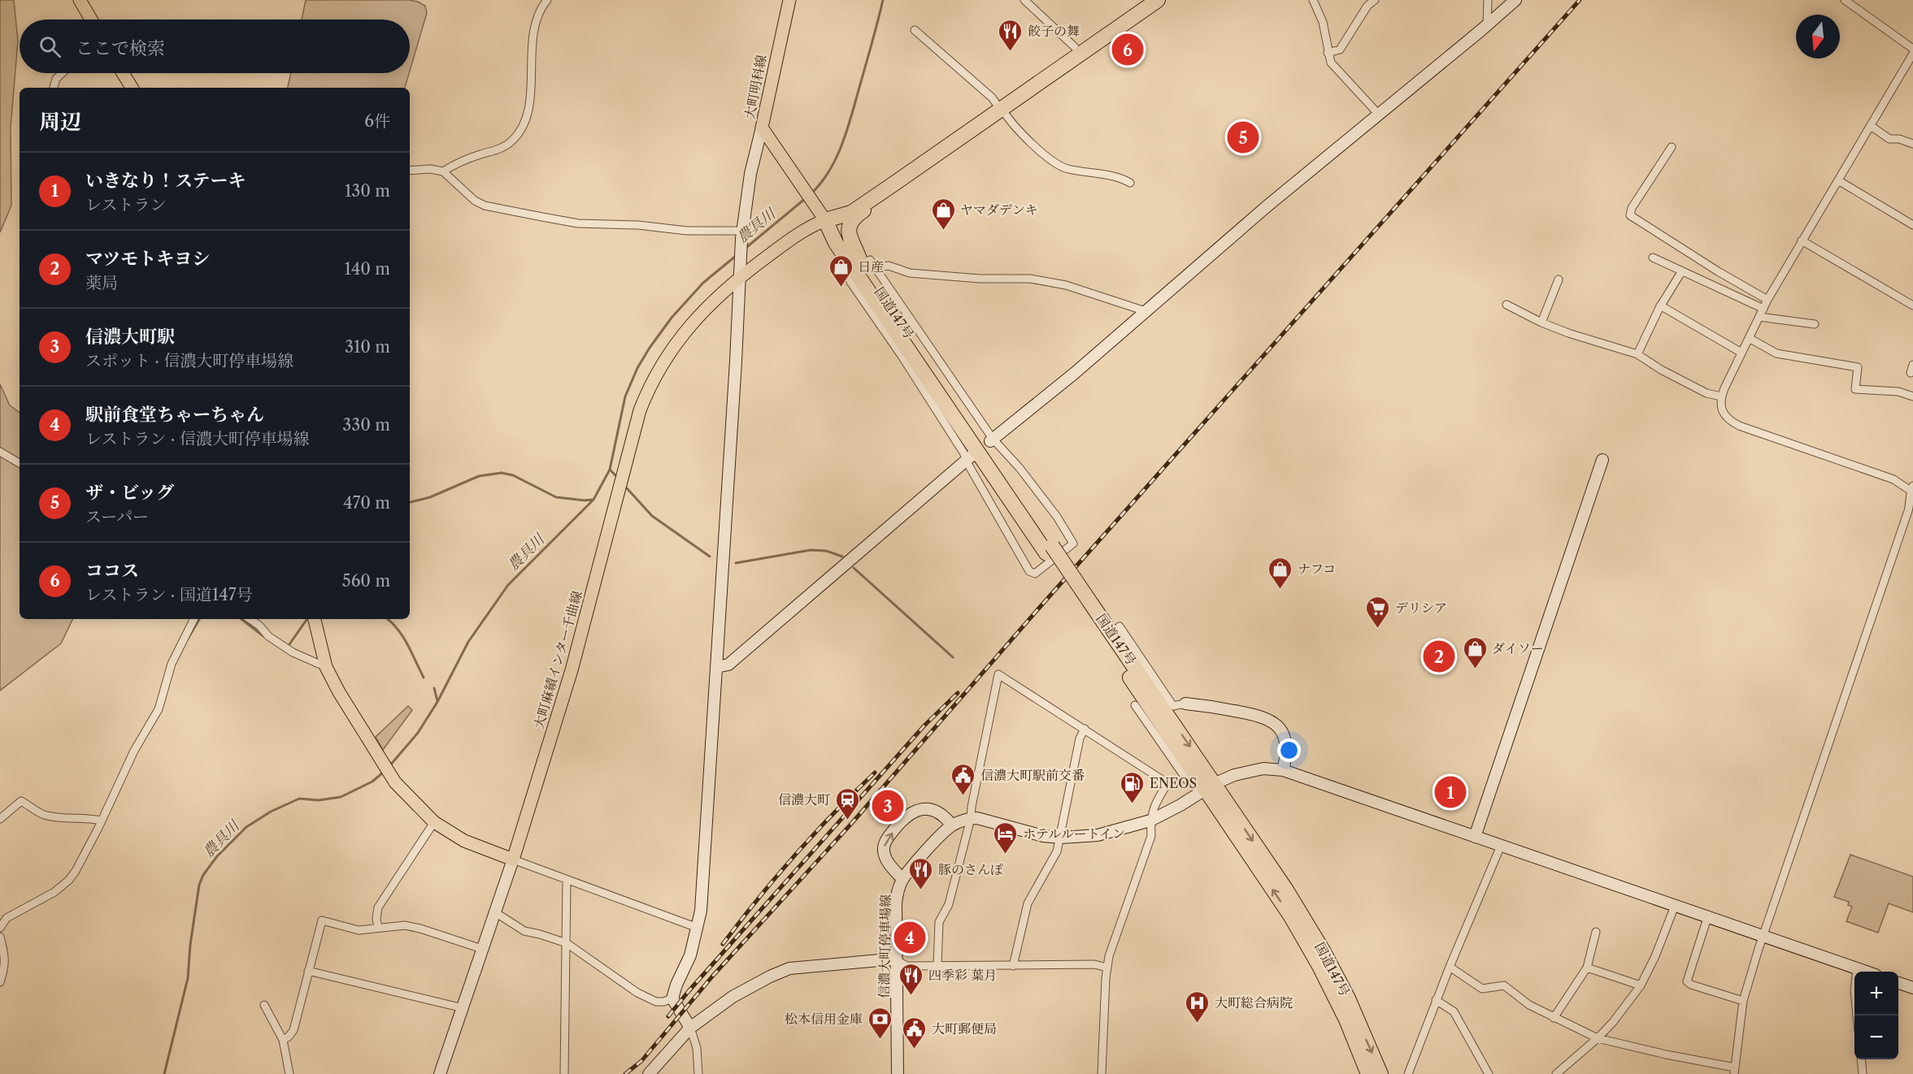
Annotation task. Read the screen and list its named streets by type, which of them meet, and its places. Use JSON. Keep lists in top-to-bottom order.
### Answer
{
  "streets": {
    "highway": ["国道147号"],
    "main road": ["大町明科線", "大町麻績インター千曲線"],
    "street": ["信濃大町停車場線"]
  },
  "crossings": [
    ["大町明科線", "国道147号"],
    ["大町明科線", "大町麻績インター千曲線"],
    ["国道147号", "大町麻績インター千曲線"]
  ],
  "water": ["農具川"],
  "places": {
    "restaurant": ["餃子の舞", "豚のさんぽ", "四季彩 葉月"],
    "shop": [
      "ヤマダデンキ",
      "日産",
      "ナフコ",
      "ダイソー"
    ],
    "supermarket": ["デリシア"],
    "public building": ["信濃大町駅前交番", "大町郵便局"],
    "fuel station": ["ENEOS"],
    "station": ["信濃大町"],
    "hotel": ["ホテルルートイン"],
    "hospital": ["大町総合病院"],
    "bank": ["松本信用金庫"]
  },
  "north": "bottom",
  "page": {
    "search": "ここで検索",
    "pins": [
      "6",
      "5",
      "2",
      "1",
      "3",
      "4"
    ],
    "heading": ["周辺", "6件"],
    "list": [
      {
        "mark": "1",
        "name": "いきなり！ステーキ",
        "note": "レストラン",
        "value": "130 m"
      },
      {
        "mark": "2",
        "name": "マツモトキヨシ",
        "note": "薬局",
        "value": "140 m"
      },
      {
        "mark": "3",
        "name": "信濃大町駅",
        "note": "スポット · 信濃大町停車場線",
        "value": "310 m"
      },
      {
        "mark": "4",
        "name": "駅前食堂ちゃーちゃん",
        "note": "レストラン · 信濃大町停車場線",
        "value": "330 m"
      },
      {
        "mark": "5",
        "name": "ザ・ビッグ",
        "note": "スーパー",
        "value": "470 m"
      },
      {
        "mark": "6",
        "name": "ココス",
        "note": "レストラン · 国道147号",
        "value": "560 m"
      }
    ],
    "map_buttons": ["+", "−"]
  }
}
